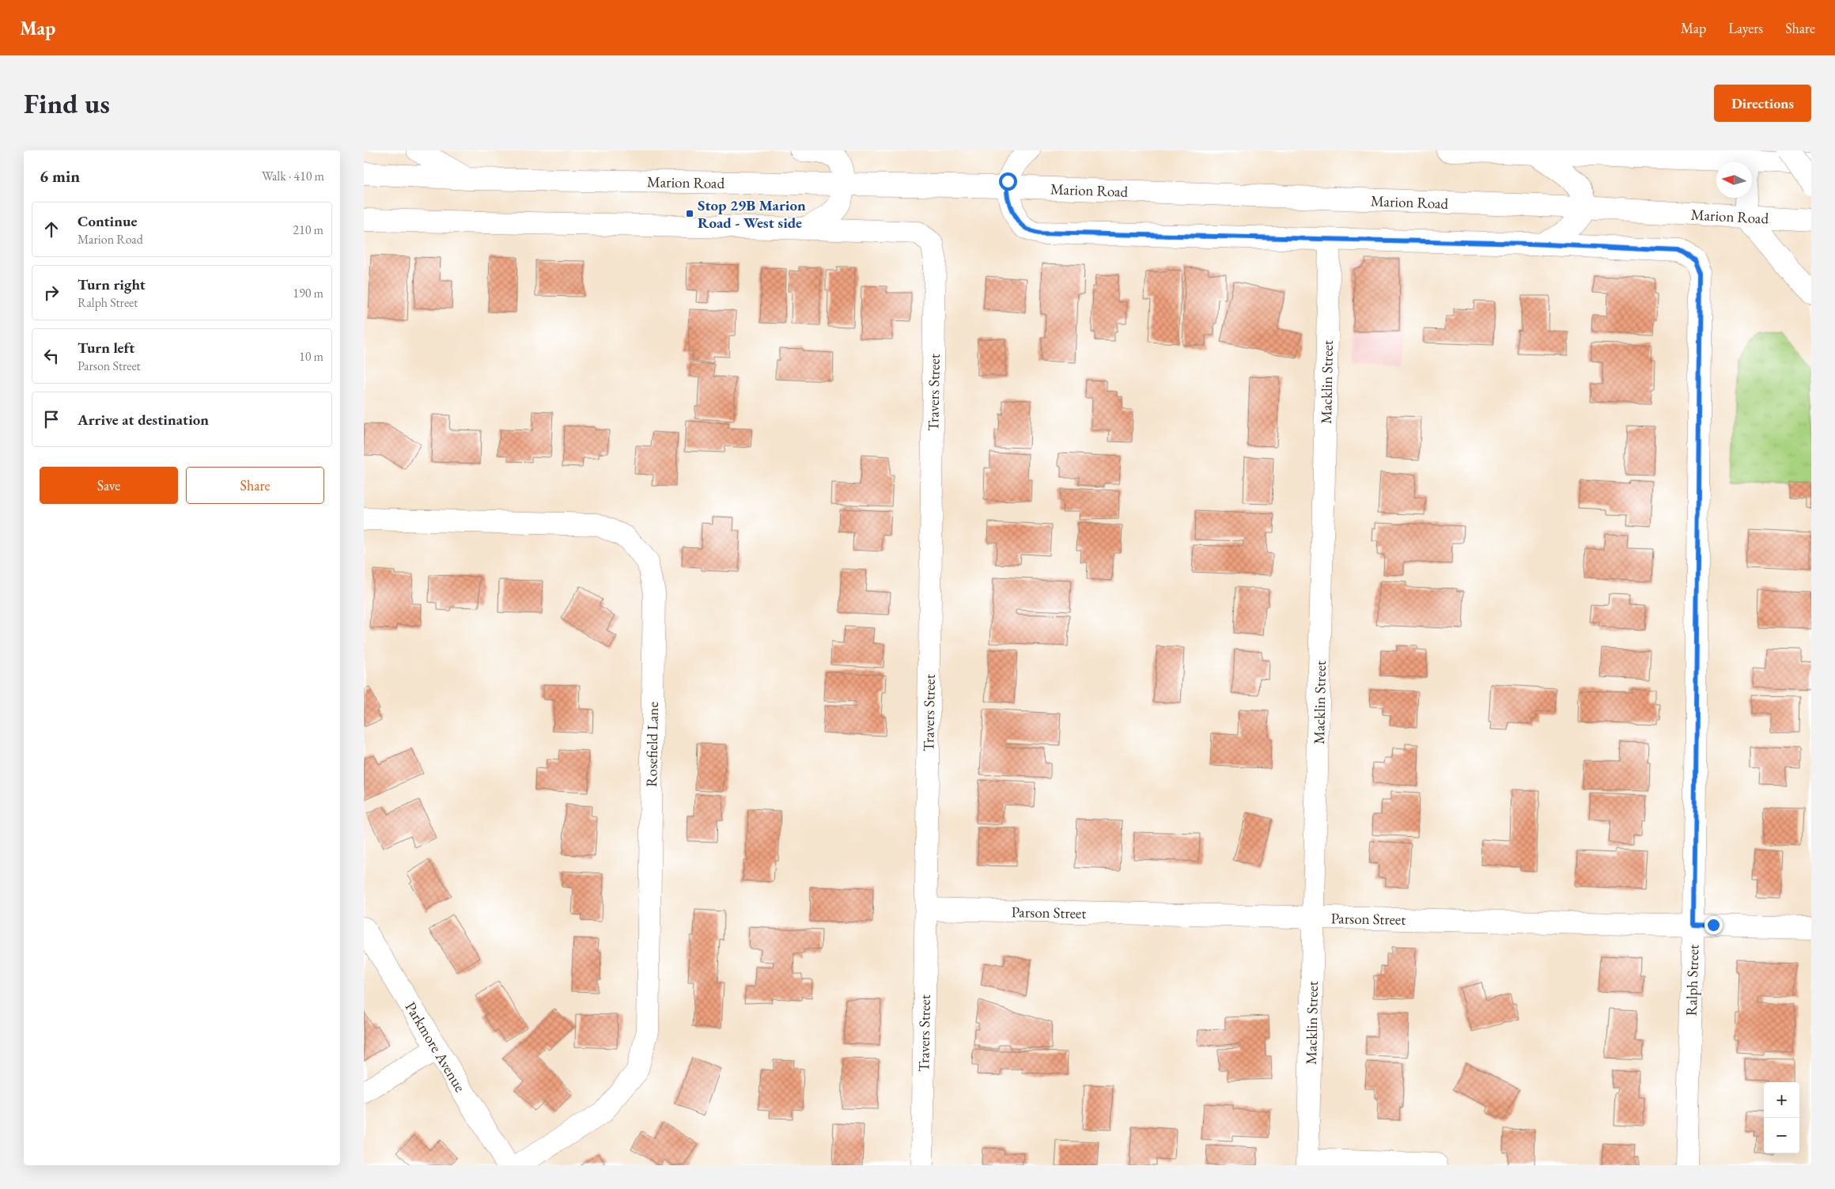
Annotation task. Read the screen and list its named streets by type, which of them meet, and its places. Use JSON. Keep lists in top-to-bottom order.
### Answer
{
  "streets": {
    "main road": [
      "Marion Road",
      "Macklin Street",
      "Travers Street",
      "Rosefield Lane",
      "Parson Street",
      "Ralph Street",
      "Parkmore Avenue"
    ]
  },
  "crossings": [
    ["Macklin Street", "Parson Street"],
    ["Travers Street", "Parson Street"],
    ["Parson Street", "Ralph Street"]
  ],
  "places": {
    "transit": ["Stop 29B Marion Road - West side"]
  },
  "north": "left",
  "page": {
    "header": "Map",
    "nav": ["Map", "Layers", "Share"],
    "buttons": [
      "Directions",
      ["Save", "Share"]
    ],
    "title": "Find us",
    "heading": ["6 min", "Walk · 410 m"],
    "list": [
      ["Continue", "Marion Road", "210 m"],
      ["Turn right", "Ralph Street", "190 m"],
      ["Turn left", "Parson Street", "10 m"],
      "Arrive at destination"
    ],
    "map_buttons": ["+", "−"]
  }
}
